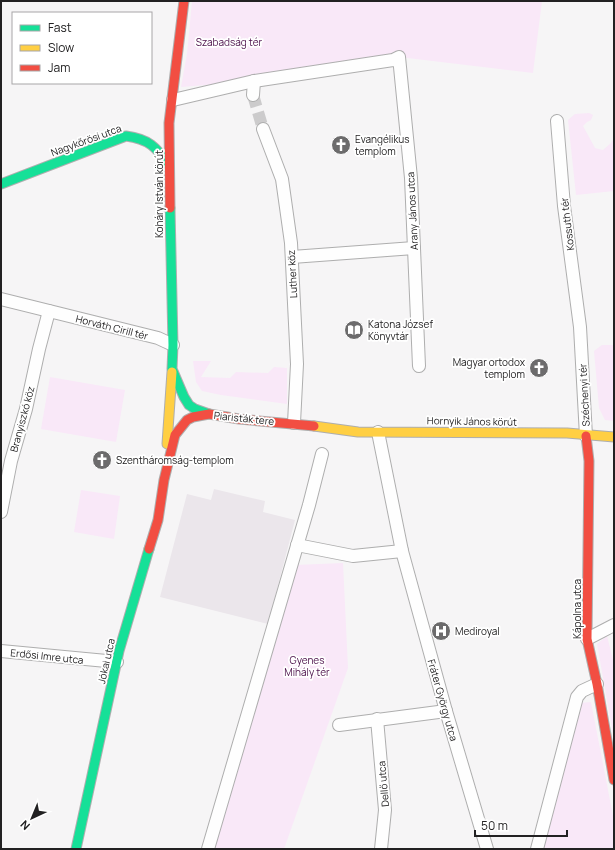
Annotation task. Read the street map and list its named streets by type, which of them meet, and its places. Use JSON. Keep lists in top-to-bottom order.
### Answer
{
  "streets": {
    "street": [
      "Nagykőrösi utca",
      "Koháry István körút",
      "Arany János utca",
      "Kossuth tér",
      "Luther köz",
      "Horváth Cirill tér",
      "Széchenyi tér",
      "Piaristák tere",
      "Branyiszkó köz",
      "Hornyik János körút",
      "Kápolna utca",
      "Erdősi Imre utca",
      "Jókai utca",
      "Fráter György utca",
      "Dellő utca"
    ]
  },
  "crossings": [
    ["Nagykőrösi utca", "Koháry István körút"],
    ["Koháry István körút", "Horváth Cirill tér"],
    ["Koháry István körút", "Piaristák tere"],
    ["Kossuth tér", "Széchenyi tér"],
    ["Luther köz", "Piaristák tere"],
    ["Horváth Cirill tér", "Branyiszkó köz"],
    ["Széchenyi tér", "Hornyik János körút"],
    ["Széchenyi tér", "Kápolna utca"],
    ["Piaristák tere", "Hornyik János körút"],
    ["Piaristák tere", "Jókai utca"],
    ["Hornyik János körút", "Kápolna utca"],
    ["Erdősi Imre utca", "Jókai utca"]
  ],
  "parks": ["Szabadság tér", "Gyenes Mihály tér"],
  "places": {
    "church": ["Evangélikus templom", "Magyar ortodox templom", "Szentháromság-templom"],
    "library": ["Katona József Könyvtár"],
    "hospital": ["Mediroyal"]
  },
  "legend": ["Fast", "Slow", "Jam"],
  "scale_bar": "50 m",
  "north": "bottom left"
}
